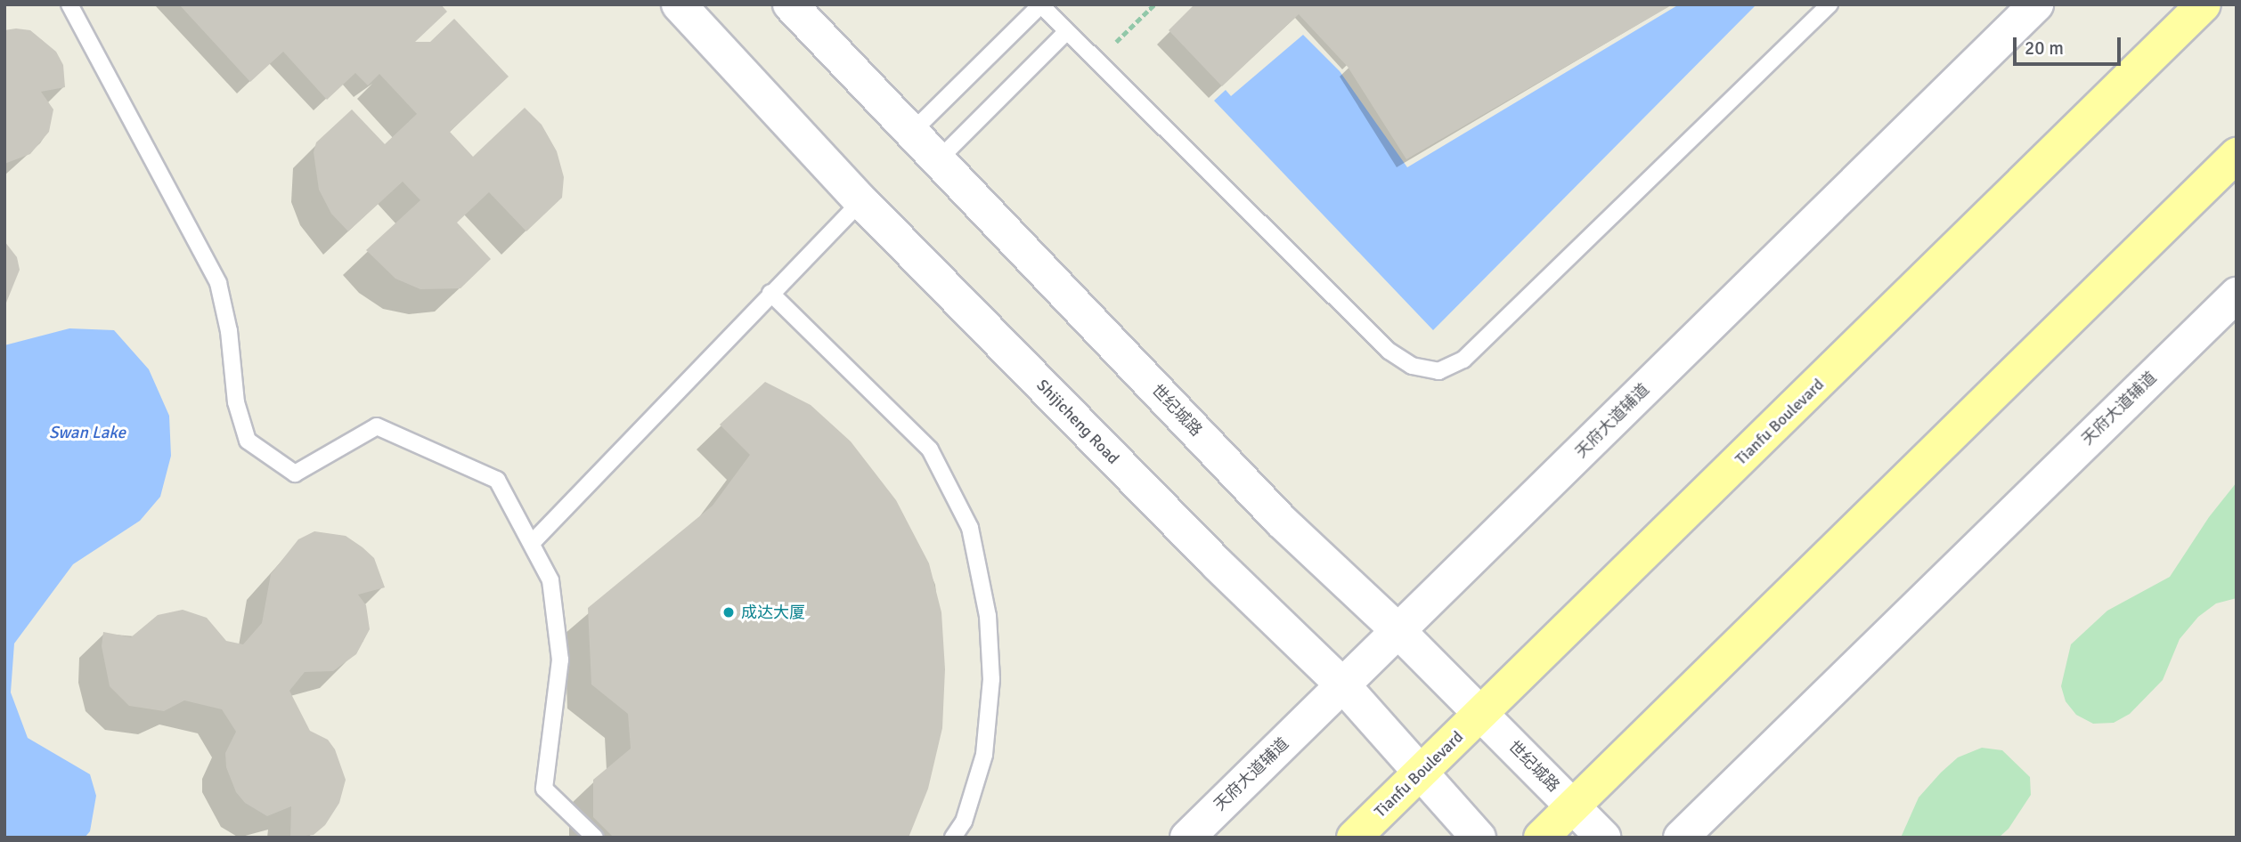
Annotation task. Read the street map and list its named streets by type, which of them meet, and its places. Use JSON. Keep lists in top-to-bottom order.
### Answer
{
  "streets": {
    "main road": [
      "天府大道辅道",
      "世纪城路",
      "Shijicheng Road",
      "Tianfu Boulevard"
    ]
  },
  "crossings": [
    ["天府大道辅道", "世纪城路"],
    ["天府大道辅道", "Shijicheng Road"],
    ["世纪城路", "Tianfu Boulevard"],
    ["Shijicheng Road", "Tianfu Boulevard"]
  ],
  "water": ["Swan Lake"],
  "places": ["成达大厦"],
  "scale_bar": "20 m"
}
